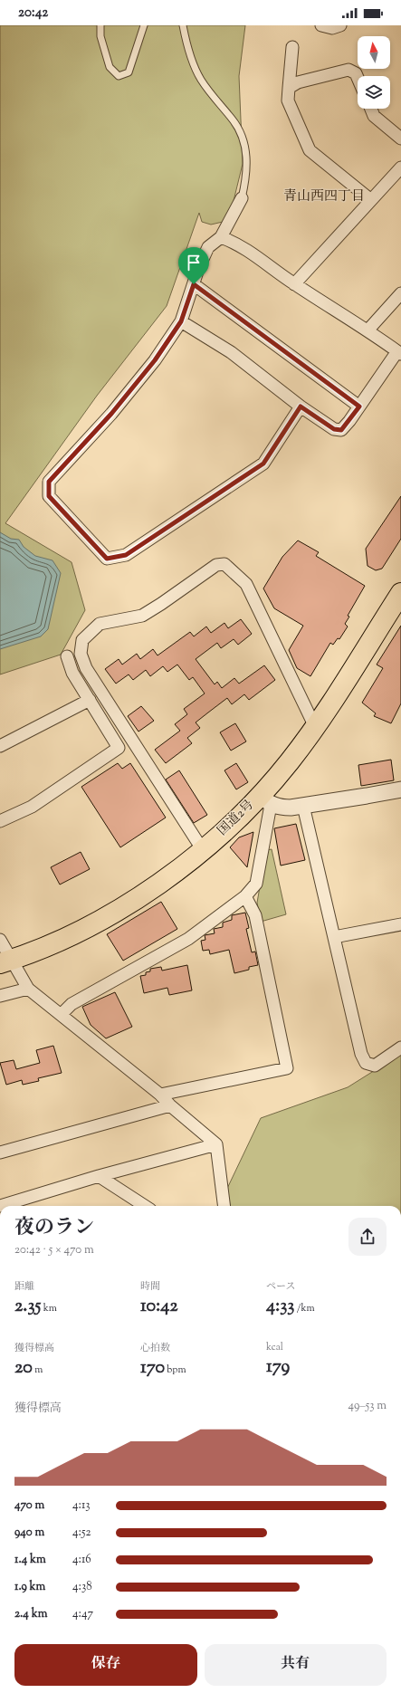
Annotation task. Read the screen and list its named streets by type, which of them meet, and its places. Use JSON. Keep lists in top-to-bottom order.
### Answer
{
  "streets": {
    "highway": ["国道2号"]
  },
  "districts": ["青山西四丁目"],
  "north": "top",
  "page": {
    "status": "20:42",
    "heading": ["夜のラン", "20:42 · 5 × 470 m"],
    "stats": [
      ["距離", "2.35 km"],
      ["時間", "10:42"],
      ["ペース", "4:33 /km"],
      ["獲得標高", "20 m"],
      ["心拍数", "170 bpm"],
      ["kcal", "179"]
    ],
    "chart": ["獲得標高", "49–53 m"],
    "list": [
      {
        "name": "470 m",
        "note": "4:13"
      },
      {
        "name": "940 m",
        "note": "4:52"
      },
      {
        "name": "1.4 km",
        "note": "4:16"
      },
      {
        "name": "1.9 km",
        "note": "4:38"
      },
      {
        "name": "2.4 km",
        "note": "4:47"
      }
    ],
    "buttons": ["保存", "共有"]
  }
}
